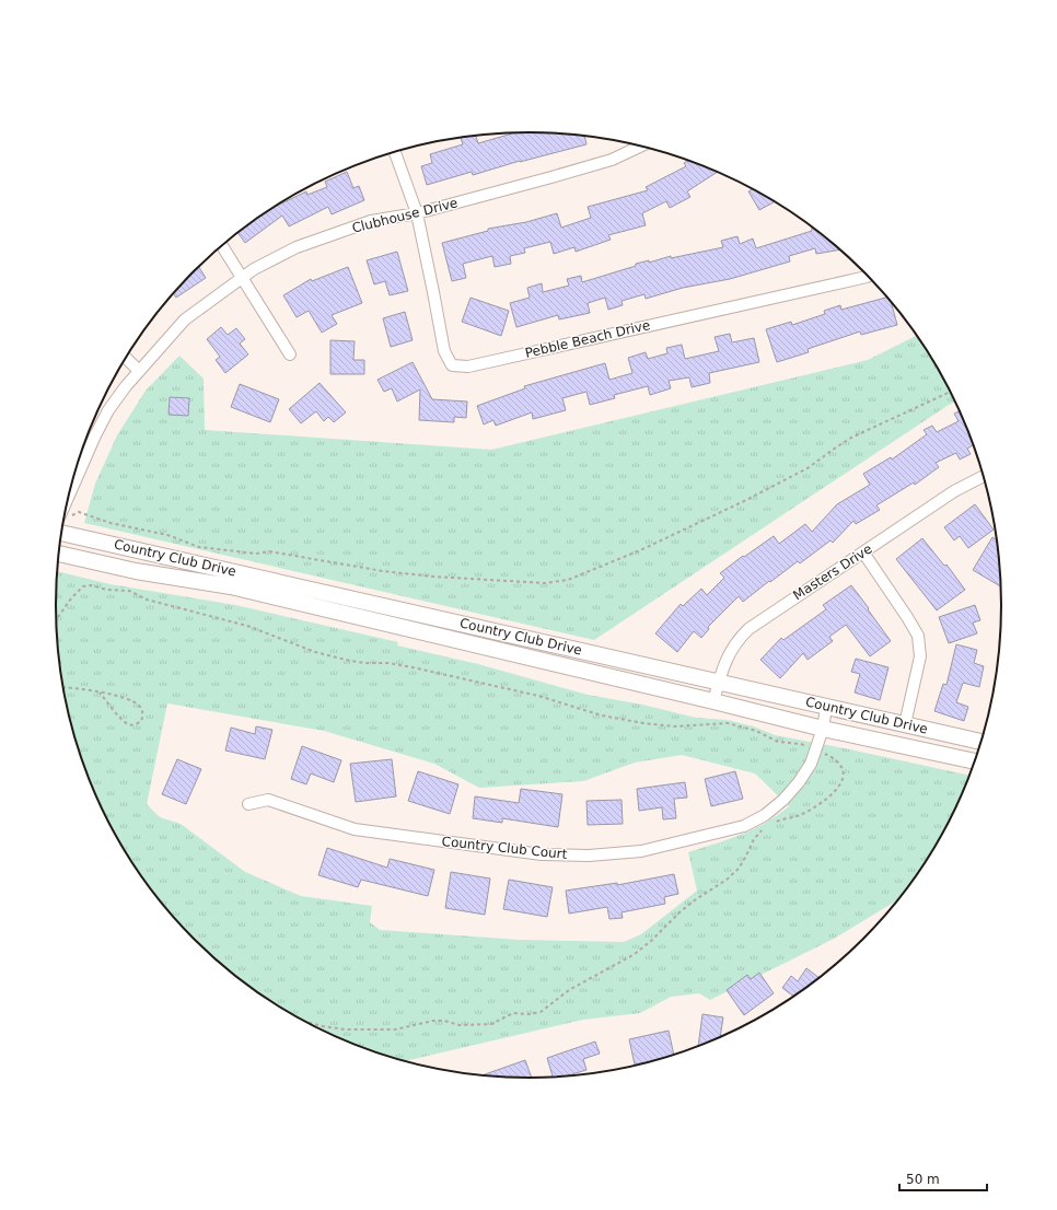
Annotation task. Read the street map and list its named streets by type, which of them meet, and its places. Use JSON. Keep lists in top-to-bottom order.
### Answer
{
  "streets": {
    "main road": ["Country Club Drive"],
    "street": [
      "Clubhouse Drive",
      "Pebble Beach Drive",
      "Masters Drive",
      "Country Club Court"
    ]
  },
  "crossings": [
    ["Clubhouse Drive", "Pebble Beach Drive"],
    ["Country Club Drive", "Masters Drive"],
    ["Country Club Drive", "Country Club Court"]
  ],
  "scale_bar": "50 m"
}
